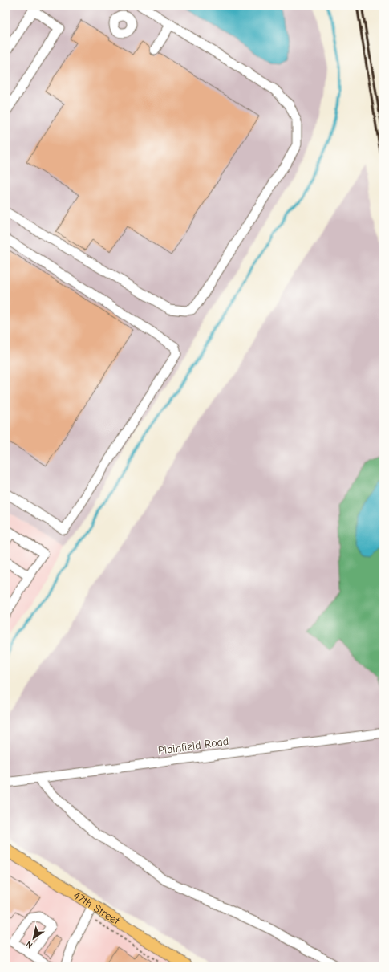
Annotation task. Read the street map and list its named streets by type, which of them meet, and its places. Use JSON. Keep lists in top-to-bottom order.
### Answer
{
  "streets": {
    "main road": ["47th Street"],
    "street": ["Plainfield Road"]
  },
  "north": "bottom left"
}
